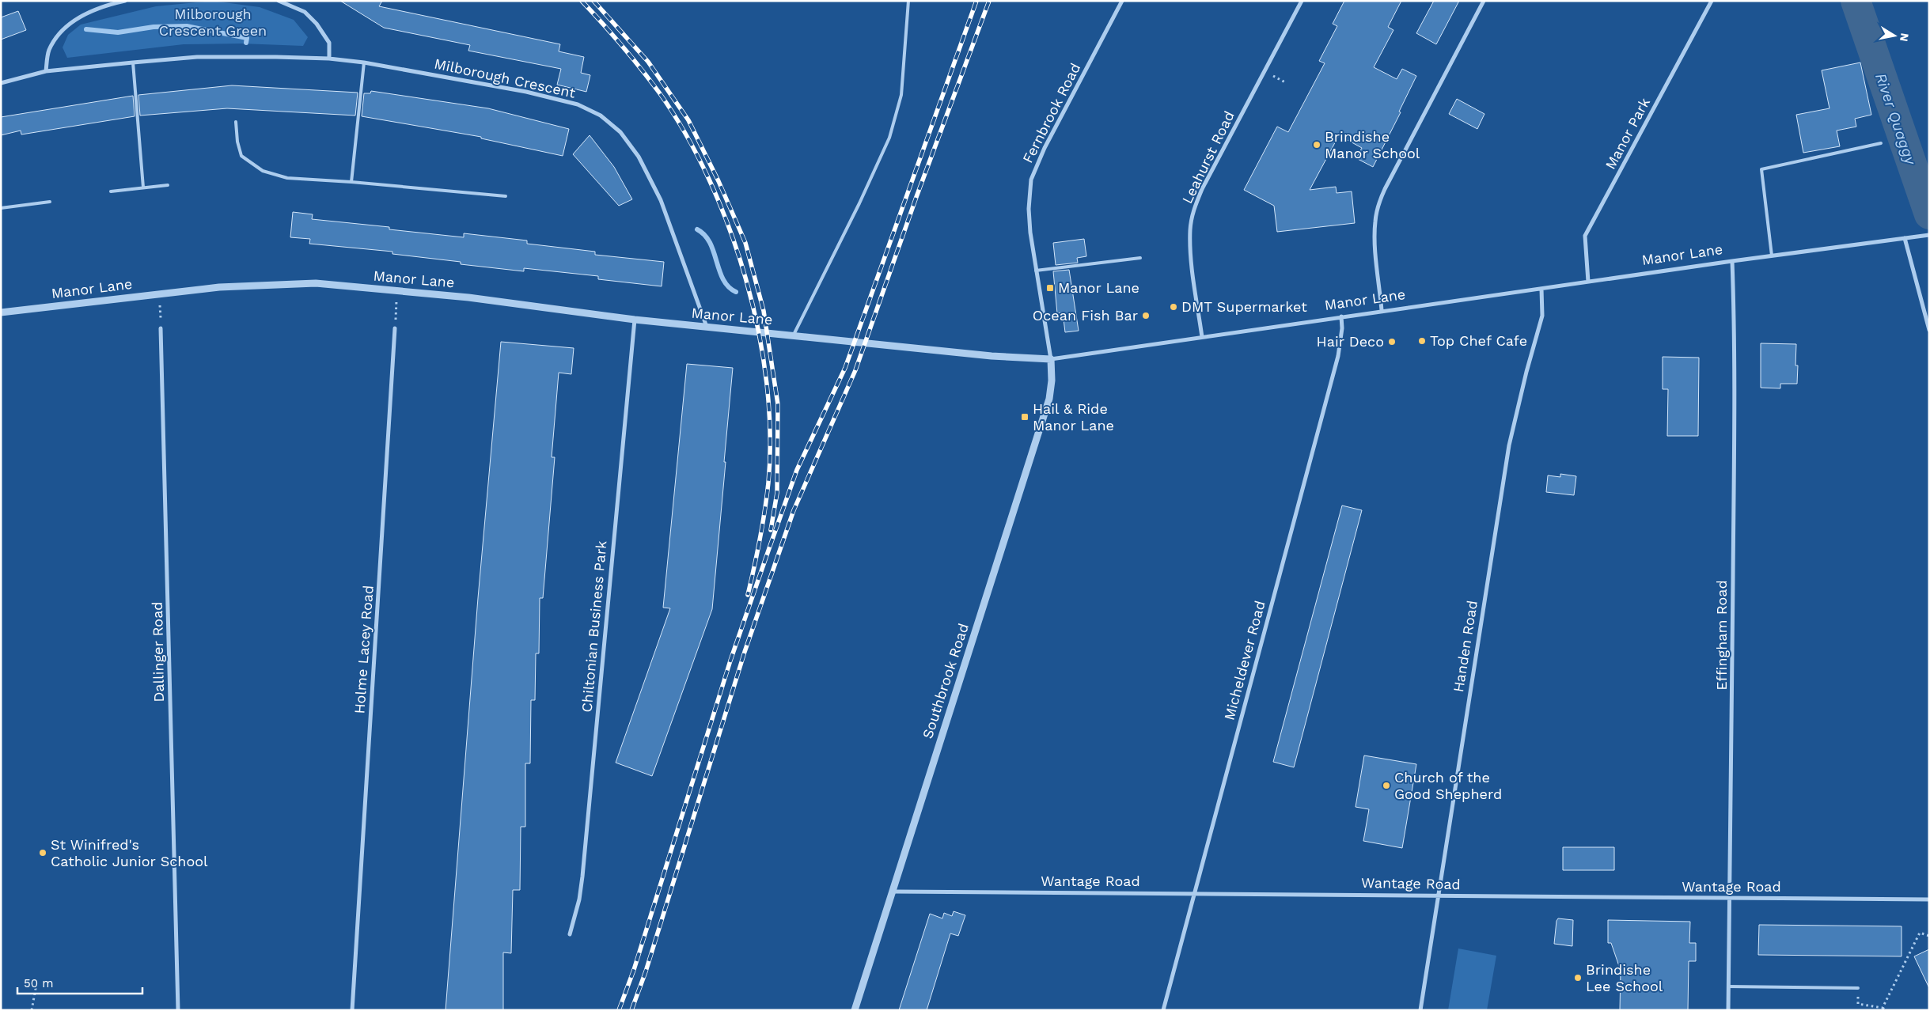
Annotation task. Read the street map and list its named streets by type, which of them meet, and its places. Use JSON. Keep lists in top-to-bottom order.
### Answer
{
  "streets": {
    "street": [
      "Milborough Crescent",
      "Fernbrook Road",
      "Manor Park",
      "Leahurst Road",
      "Manor Lane",
      "Chiltonian Business Park",
      "Effingham Road",
      "Handen Road",
      "Holme Lacey Road",
      "Dallinger Road",
      "Micheldever Road",
      "Southbrook Road",
      "Wantage Road"
    ]
  },
  "crossings": [
    ["Milborough Crescent", "Manor Lane"],
    ["Fernbrook Road", "Manor Lane"],
    ["Fernbrook Road", "Southbrook Road"],
    ["Manor Park", "Manor Lane"],
    ["Leahurst Road", "Manor Lane"],
    ["Manor Lane", "Chiltonian Business Park"],
    ["Manor Lane", "Effingham Road"],
    ["Manor Lane", "Handen Road"],
    ["Manor Lane", "Micheldever Road"],
    ["Manor Lane", "Southbrook Road"],
    ["Effingham Road", "Wantage Road"],
    ["Handen Road", "Wantage Road"],
    ["Micheldever Road", "Wantage Road"],
    ["Southbrook Road", "Wantage Road"]
  ],
  "water": ["River Quaggy"],
  "parks": ["Milborough Crescent Green"],
  "places": {
    "other": [
      "Brindishe Manor School",
      "DMT Supermarket",
      "Ocean Fish Bar",
      "Top Chef Cafe",
      "Hair Deco",
      "Church of the Good Shepherd",
      "St Winifred's Catholic Junior School",
      "Brindishe Lee School"
    ],
    "transit": ["Manor Lane", "Hail & Ride Manor Lane"]
  },
  "scale_bar": "50 m",
  "north": "right"
}
